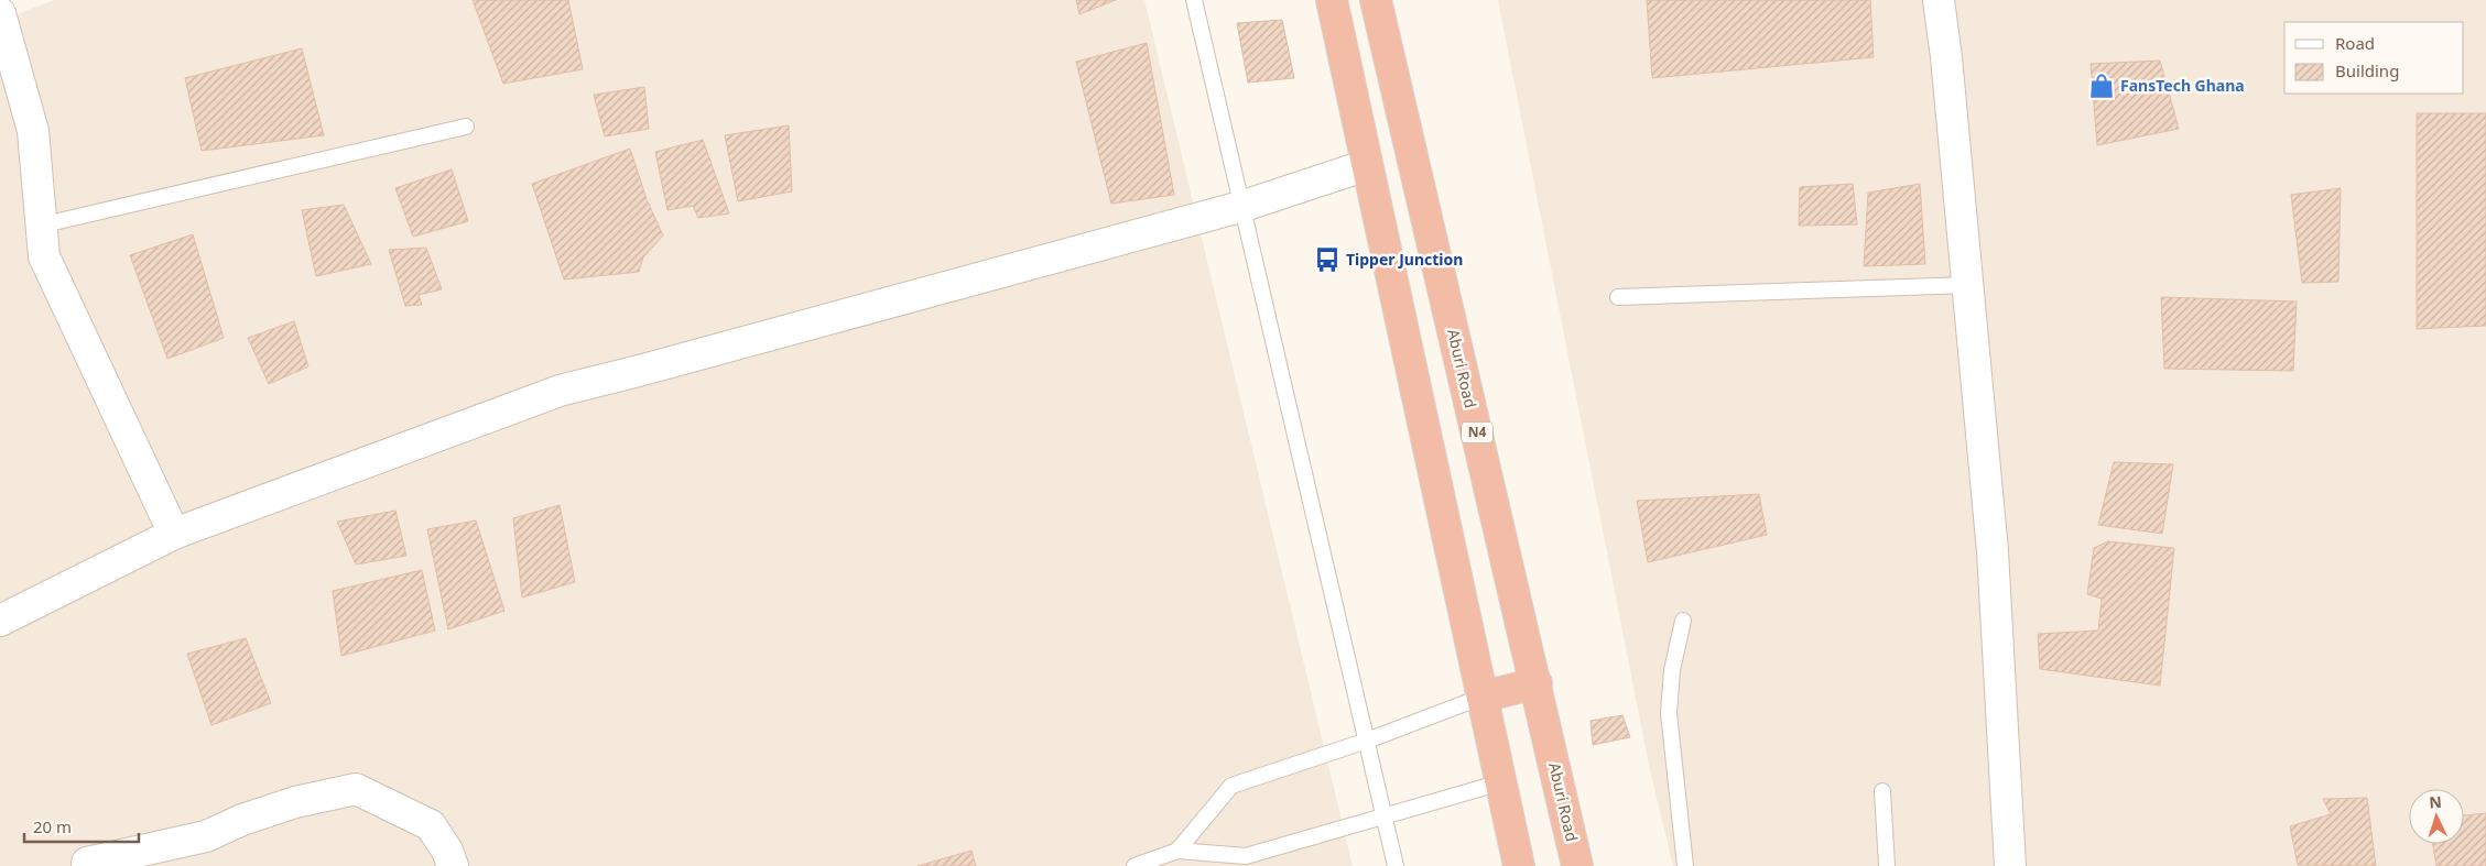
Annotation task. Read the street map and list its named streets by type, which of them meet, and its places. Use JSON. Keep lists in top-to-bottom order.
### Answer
{
  "streets": {
    "highway": ["Aburi Road", "N4"]
  },
  "places": {
    "shop": ["FansTech Ghana"],
    "bus stop": ["Tipper Junction"]
  },
  "legend": ["Road", "Building"],
  "scale_bar": "20 m",
  "north": "top"
}
